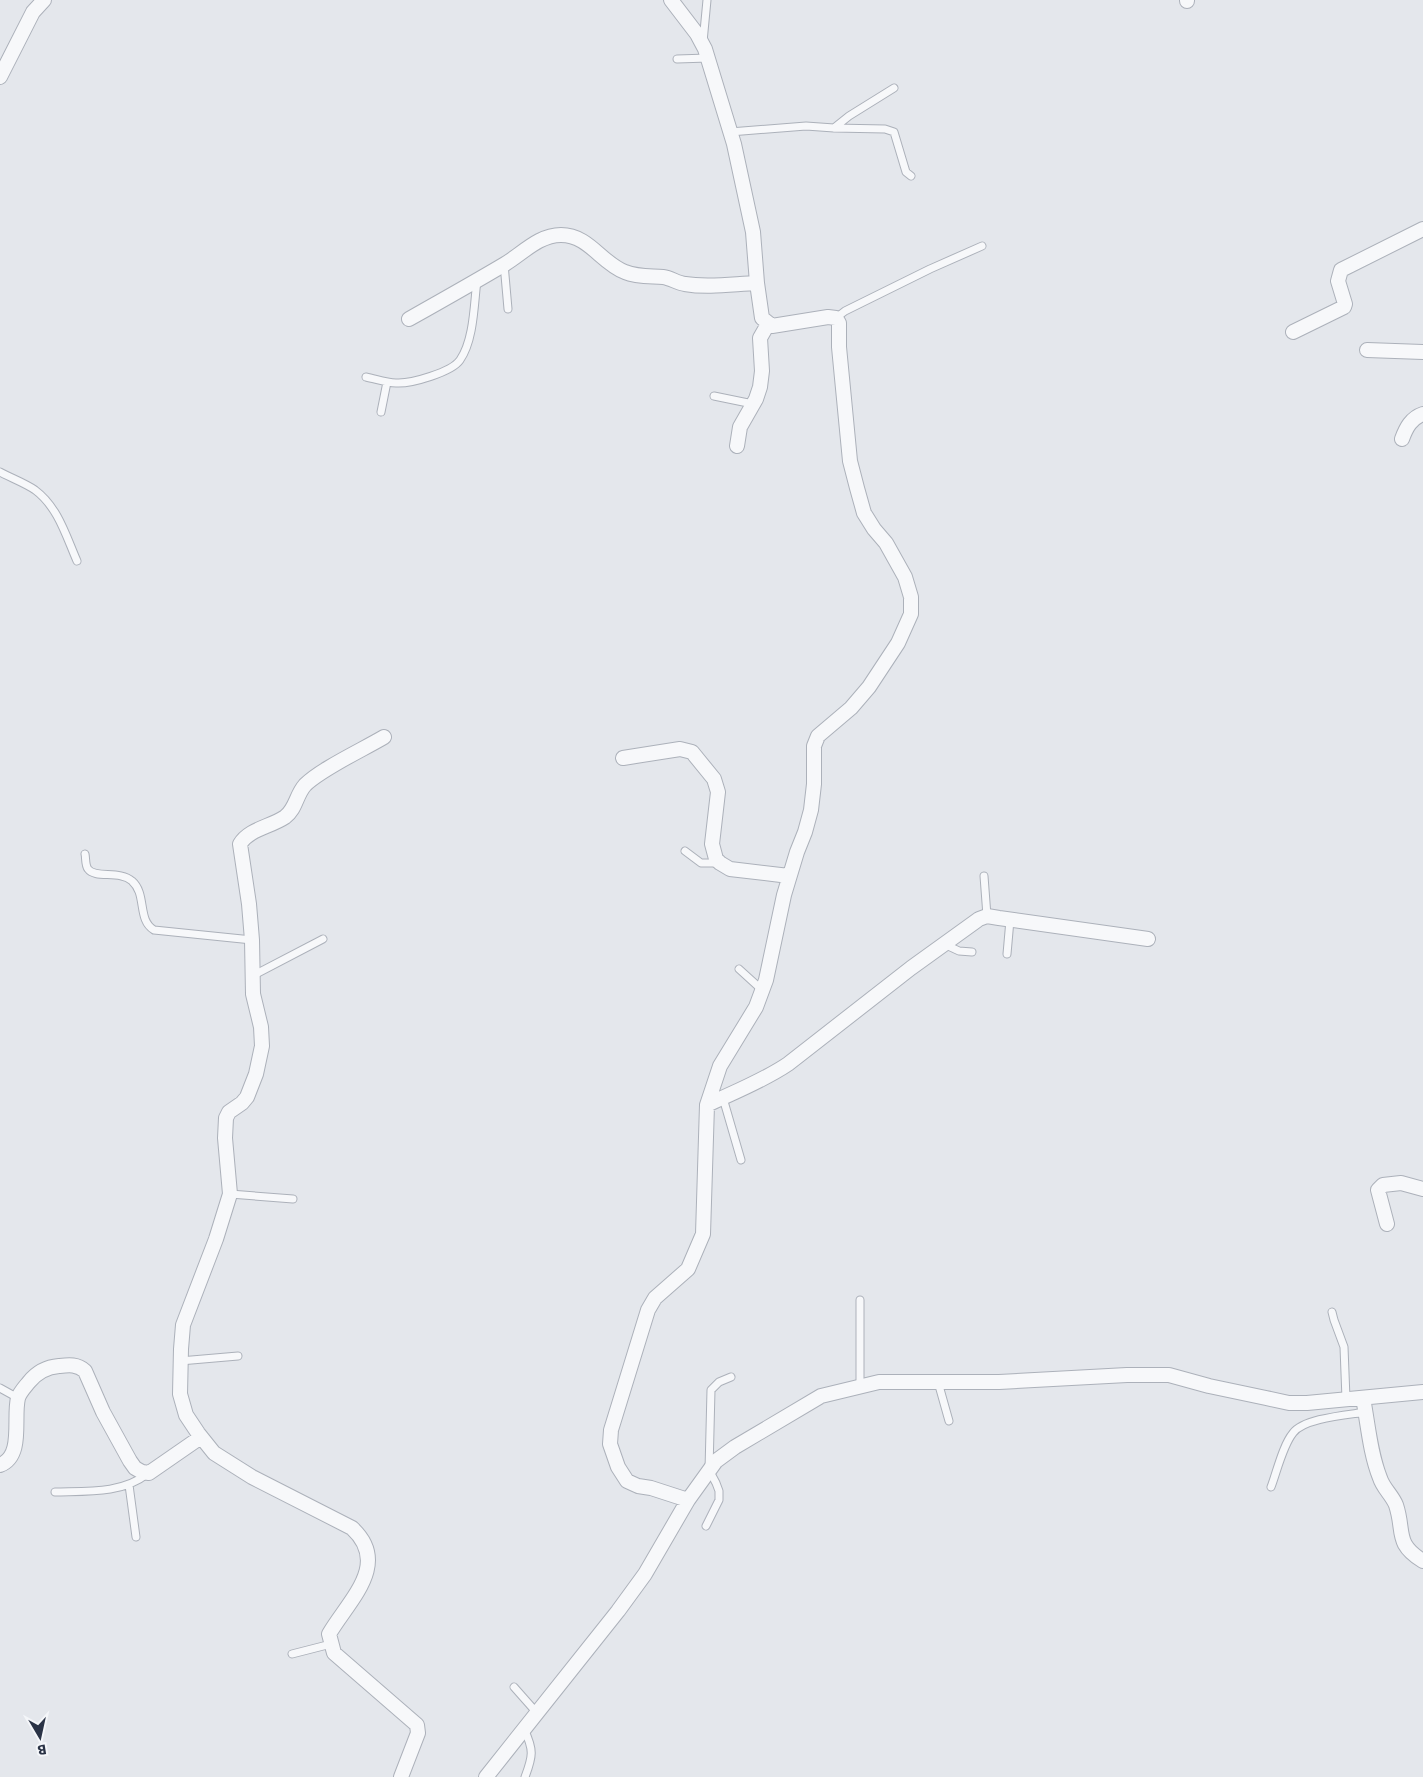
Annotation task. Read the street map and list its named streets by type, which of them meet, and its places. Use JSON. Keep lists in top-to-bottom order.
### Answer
{
  "north": "bottom"
}
